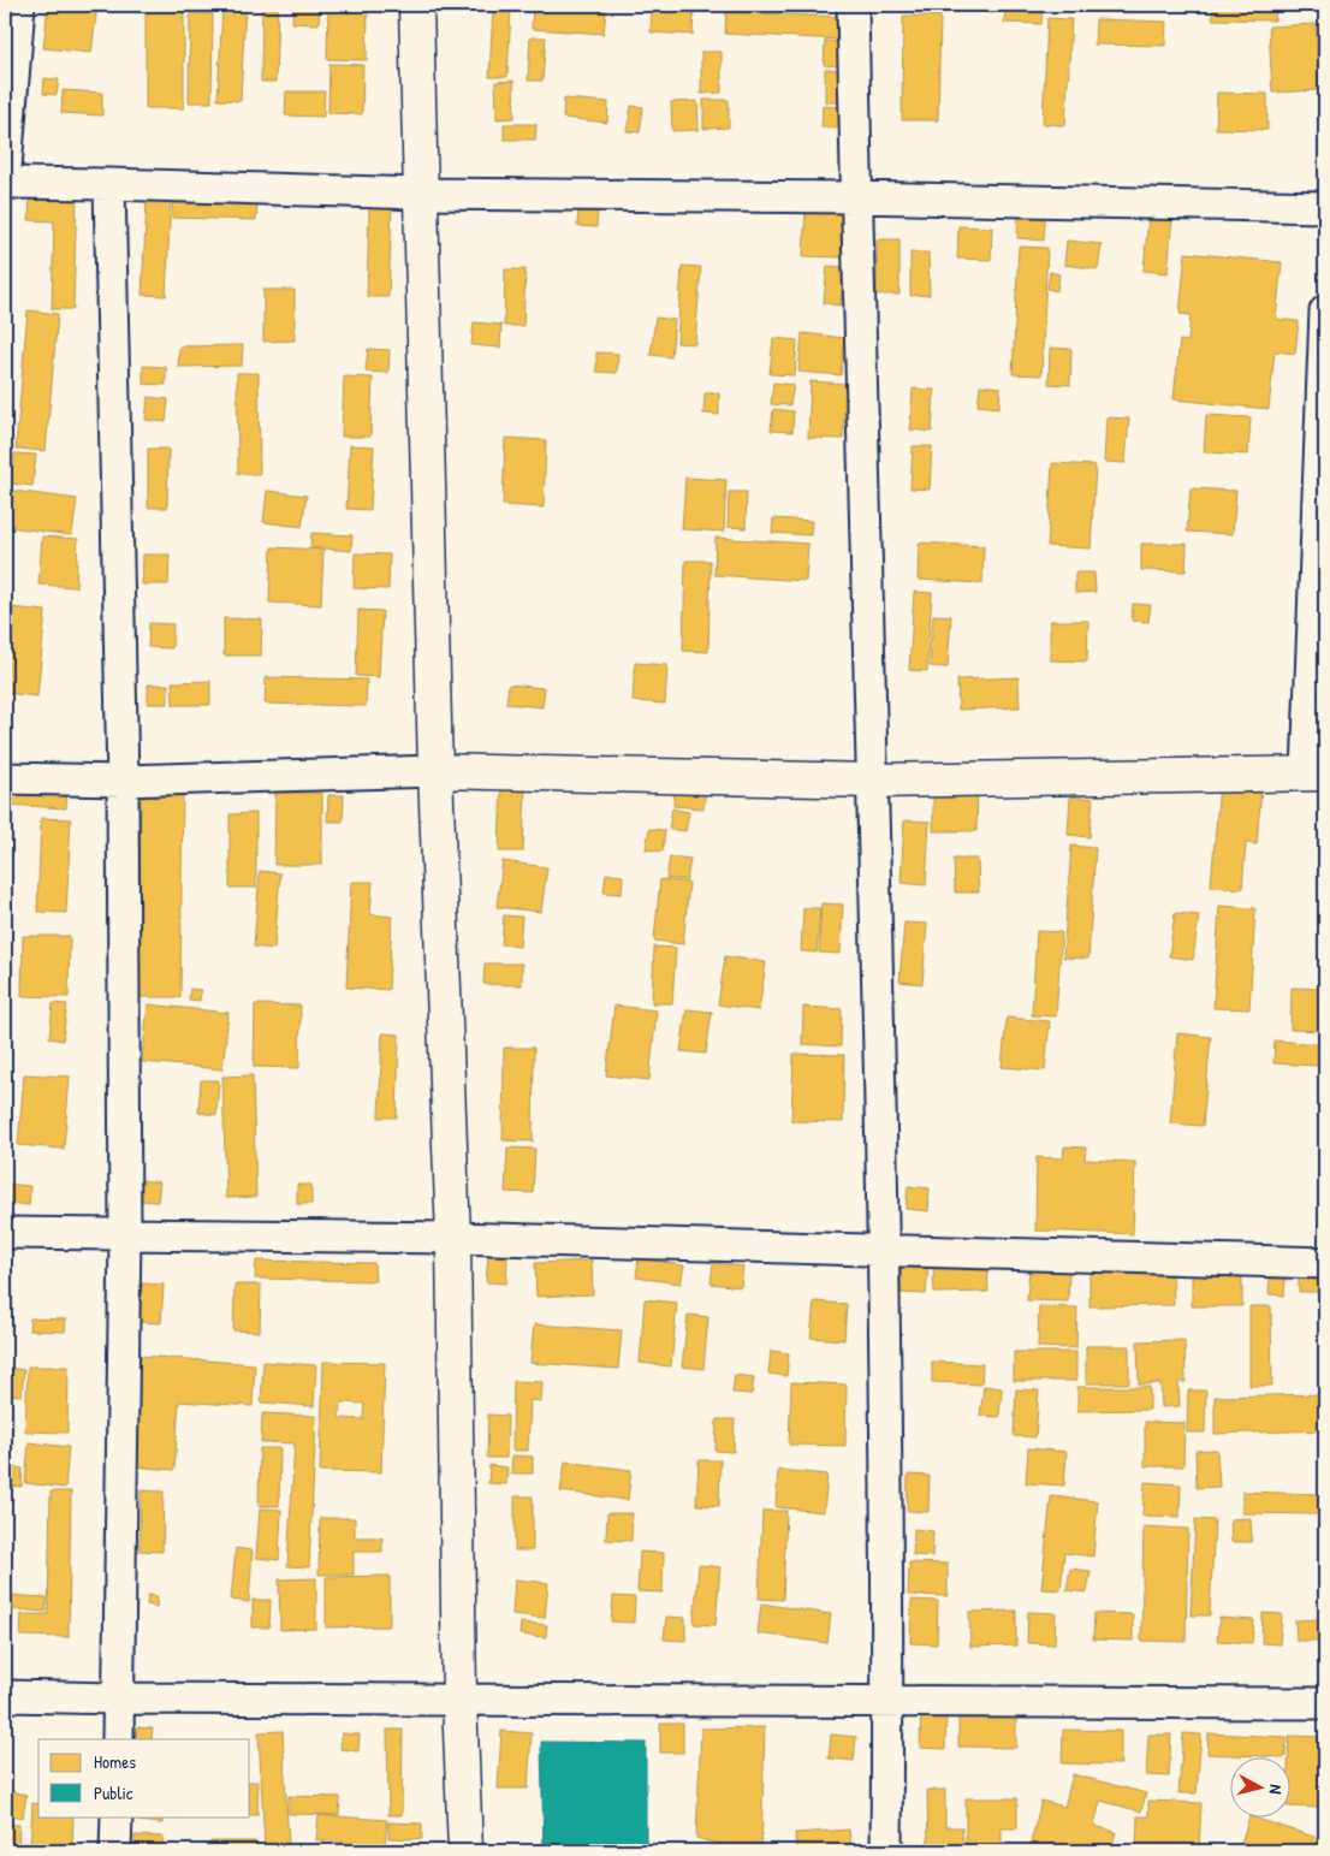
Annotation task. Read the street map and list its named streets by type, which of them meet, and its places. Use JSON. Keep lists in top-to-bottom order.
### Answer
{
  "legend": ["Homes", "Public"],
  "north": "right"
}
